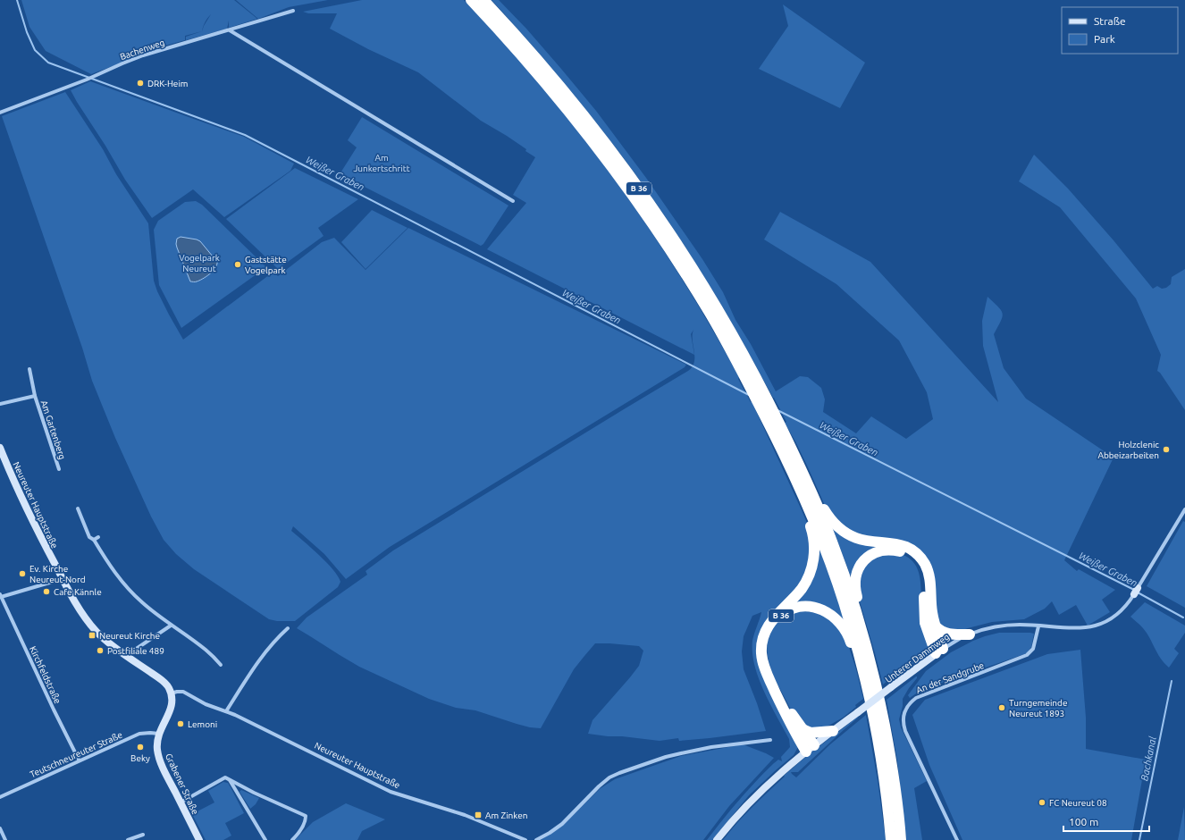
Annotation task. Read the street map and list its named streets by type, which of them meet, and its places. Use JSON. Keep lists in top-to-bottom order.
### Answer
{
  "streets": {
    "highway": ["B 36"],
    "street": [
      "Bachenweg",
      "Am Gartenberg",
      "Neureuter Hauptstraße",
      "Unterer Dammweg",
      "Kirchfeldstraße",
      "An der Sandgrube",
      "Teutschneureuter Straße",
      "Grabener Straße"
    ]
  },
  "crossings": [
    ["B 36", "Unterer Dammweg"],
    ["Unterer Dammweg", "An der Sandgrube"],
    ["Kirchfeldstraße", "Teutschneureuter Straße"],
    ["Teutschneureuter Straße", "Grabener Straße"]
  ],
  "water": ["Weißer Graben", "Bachkanal"],
  "parks": ["Am Junkertschritt", "Vogelpark Neureut"],
  "places": {
    "other": [
      "DRK-Heim",
      "Gaststätte Vogelpark",
      "Holzclenic Abbeizarbeiten",
      "Ev. Kirche Neureut-Nord",
      "Cafe Kännle",
      "Postfiliale 489",
      "Turngemeinde Neureut 1893",
      "Lemoni",
      "Beky",
      "FC Neureut 08"
    ],
    "transit": ["Neureut Kirche", "Am Zinken"]
  },
  "legend": ["Straße", "Park"],
  "scale_bar": "100 m"
}
